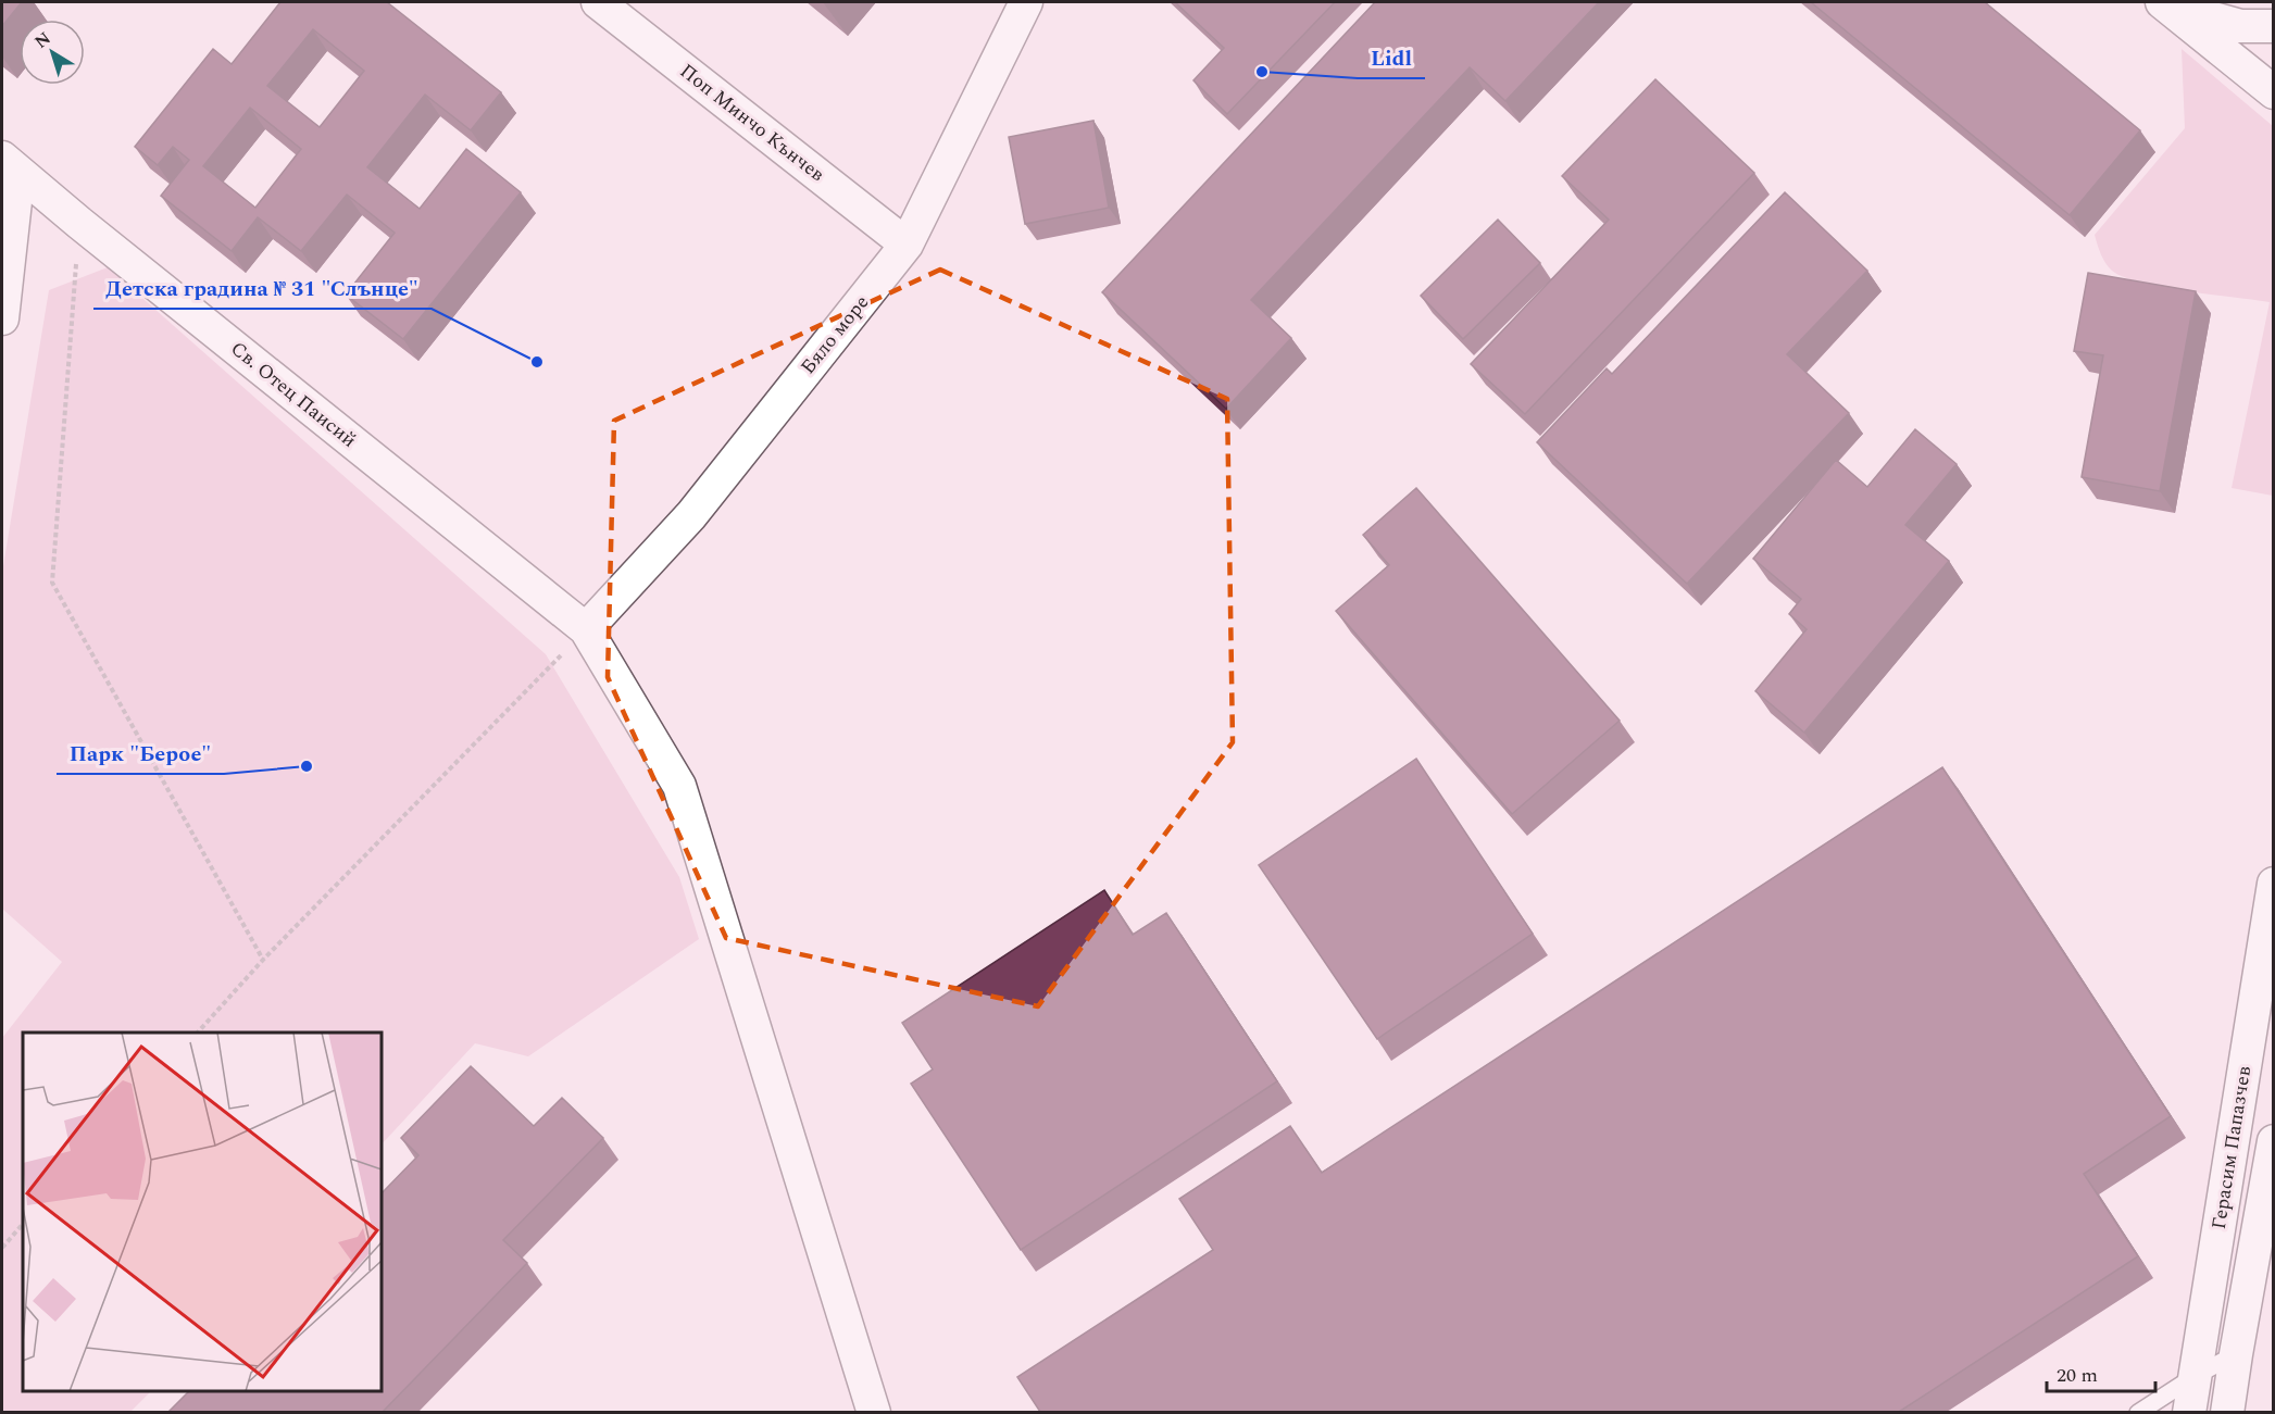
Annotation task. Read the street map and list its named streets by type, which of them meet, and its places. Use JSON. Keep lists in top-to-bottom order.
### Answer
{
  "streets": {
    "street": [
      "Поп Минчо Кънчев",
      "Бяло море",
      "Св. Отец Паисий",
      "Герасим Папазчев"
    ]
  },
  "crossings": [
    ["Поп Минчо Кънчев", "Бяло море"],
    ["Бяло море", "Св. Отец Паисий"]
  ],
  "places": ["Lidl", "Детска градина № 31 \"Слънце\"", "Парк \"Берое\""],
  "scale_bar": "20 m",
  "north": "top left"
}
